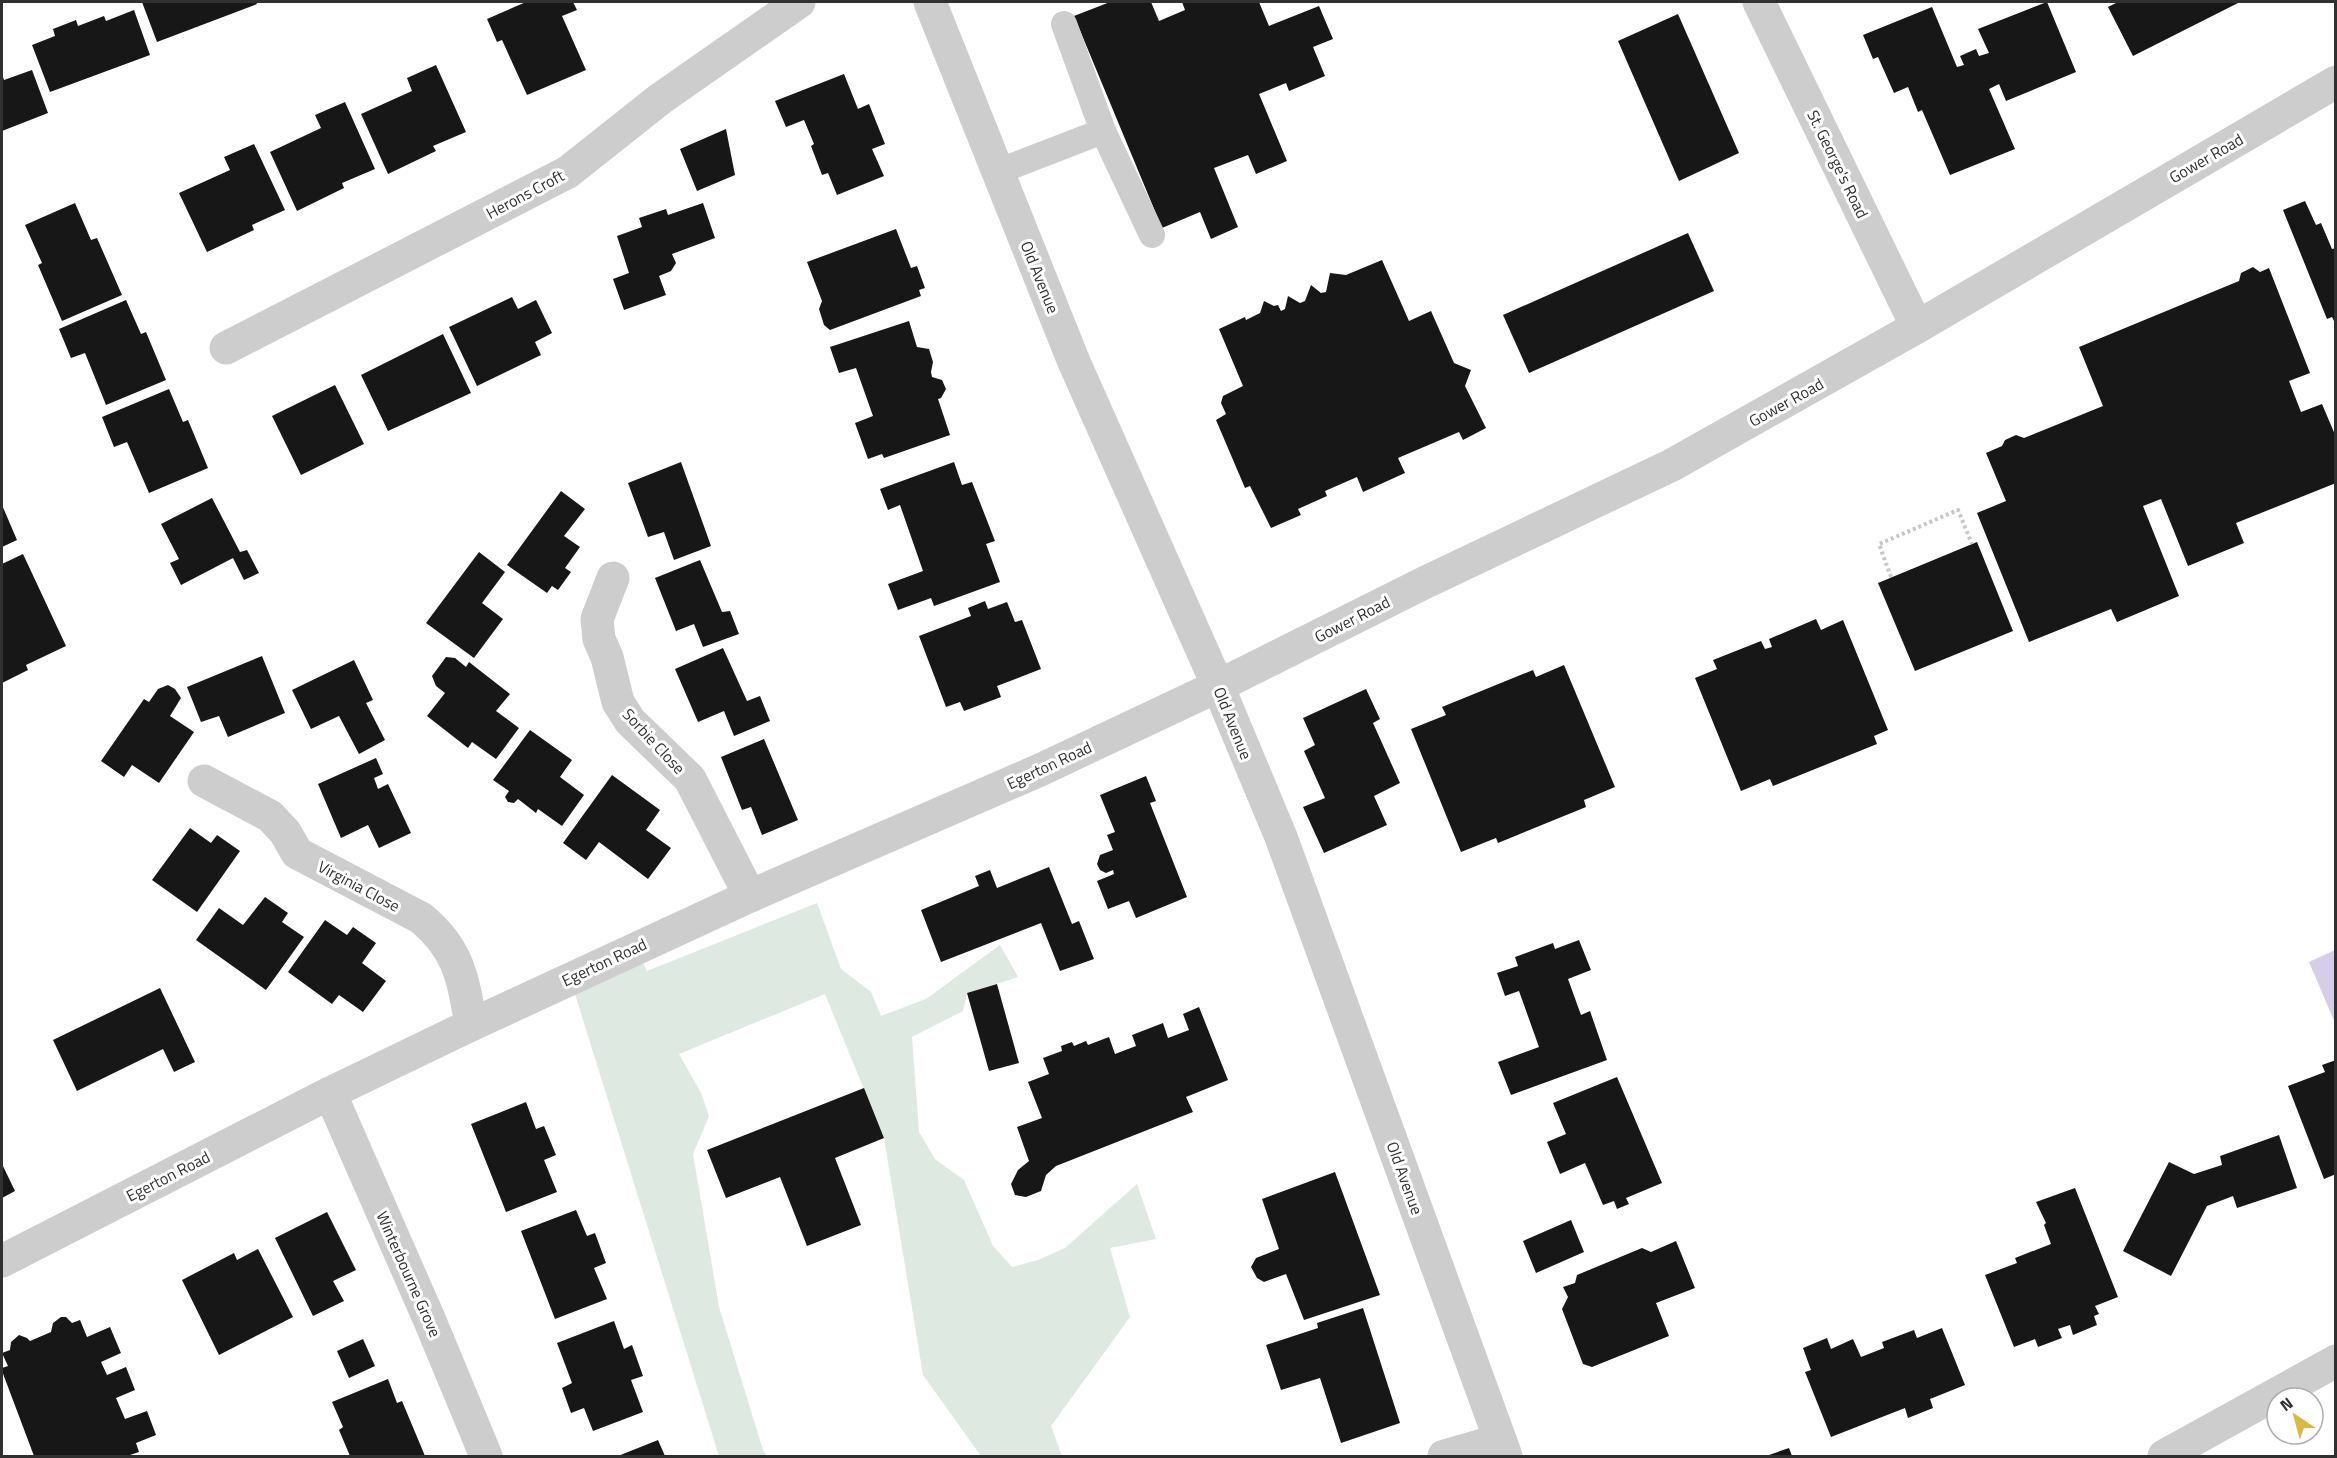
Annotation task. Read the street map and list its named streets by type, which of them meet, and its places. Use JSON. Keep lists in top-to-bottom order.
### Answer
{
  "streets": {
    "street": [
      "Gower Road",
      "St. George's Road",
      "Herons Croft",
      "Old Avenue",
      "Sorbie Close",
      "Egerton Road",
      "Virginia Close",
      "Winterbourne Grove"
    ]
  },
  "crossings": [
    ["Gower Road", "St. George's Road"],
    ["Gower Road", "Old Avenue"],
    ["Gower Road", "Egerton Road"],
    ["Old Avenue", "Egerton Road"],
    ["Sorbie Close", "Egerton Road"],
    ["Egerton Road", "Virginia Close"],
    ["Egerton Road", "Winterbourne Grove"]
  ],
  "north": "top left"
}
